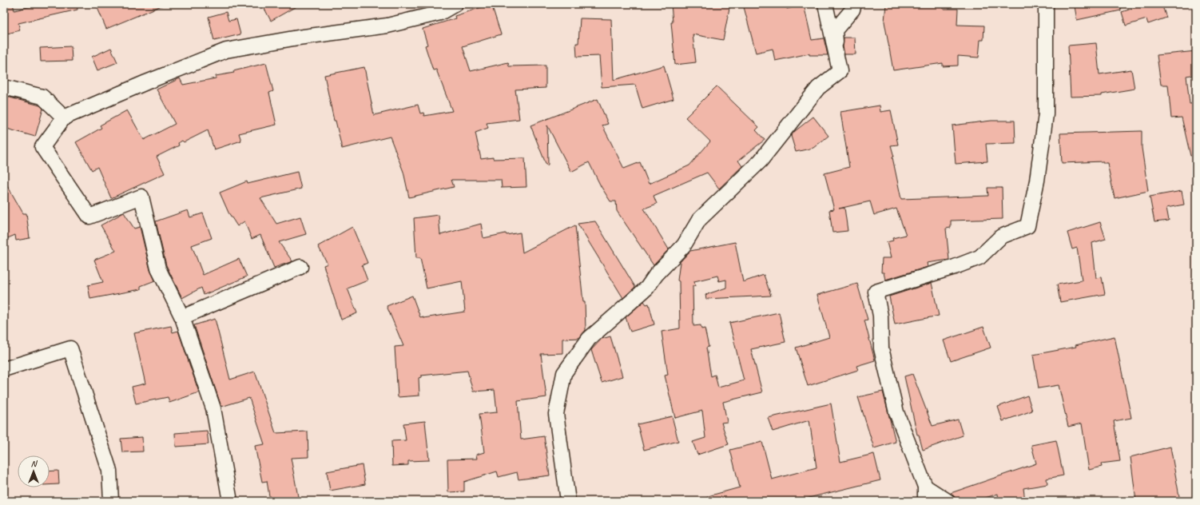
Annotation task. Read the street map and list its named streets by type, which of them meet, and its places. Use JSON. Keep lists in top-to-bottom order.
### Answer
{
  "north": "top"
}
